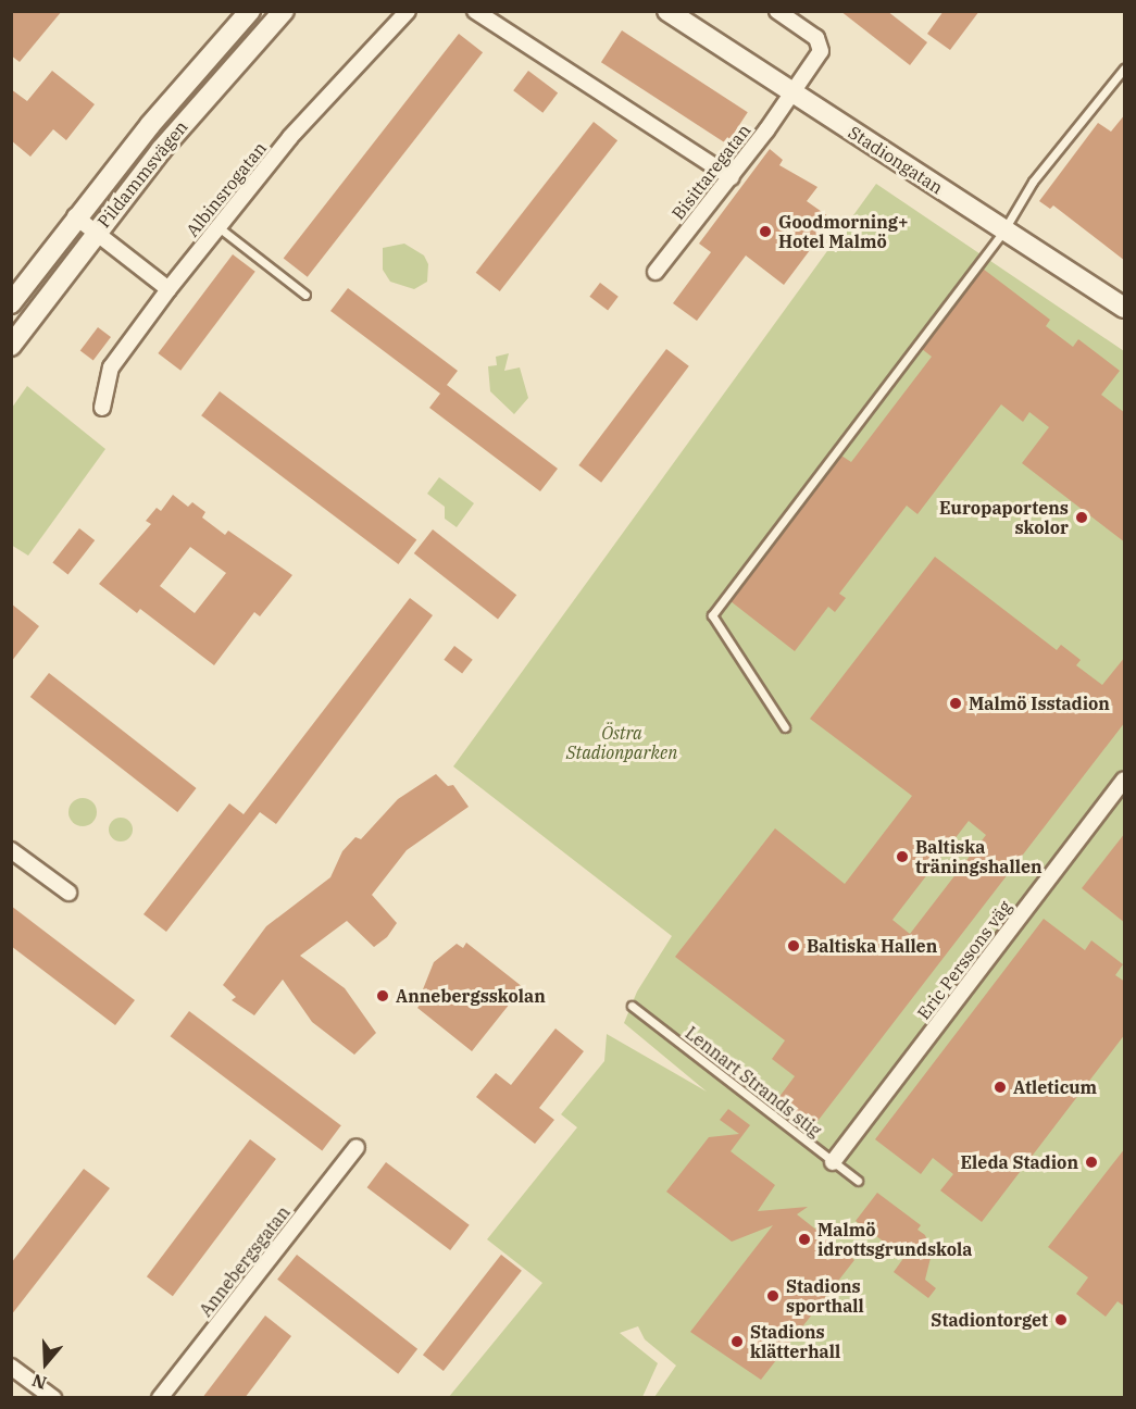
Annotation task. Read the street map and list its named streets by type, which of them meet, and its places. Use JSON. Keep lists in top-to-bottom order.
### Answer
{
  "streets": {
    "main road": ["Stadiongatan", "Pildammsvägen"],
    "street": [
      "Bisittaregatan",
      "Albinsrogatan",
      "Eric Perssons väg",
      "Annebergsgatan"
    ],
    "lane": ["Lennart Strands stig"]
  },
  "crossings": [
    ["Stadiongatan", "Bisittaregatan"],
    ["Eric Perssons väg", "Lennart Strands stig"]
  ],
  "parks": ["Östra Stadionparken"],
  "places": [
    "Goodmorning+ Hotel Malmö",
    "Europaportens skolor",
    "Malmö Isstadion",
    "Baltiska träningshallen",
    "Baltiska Hallen",
    "Annebergsskolan",
    "Atleticum",
    "Eleda Stadion",
    "Malmö idrottsgrundskola",
    "Stadions sporthall",
    "Stadiontorget",
    "Stadions klätterhall"
  ],
  "north": "bottom"
}
